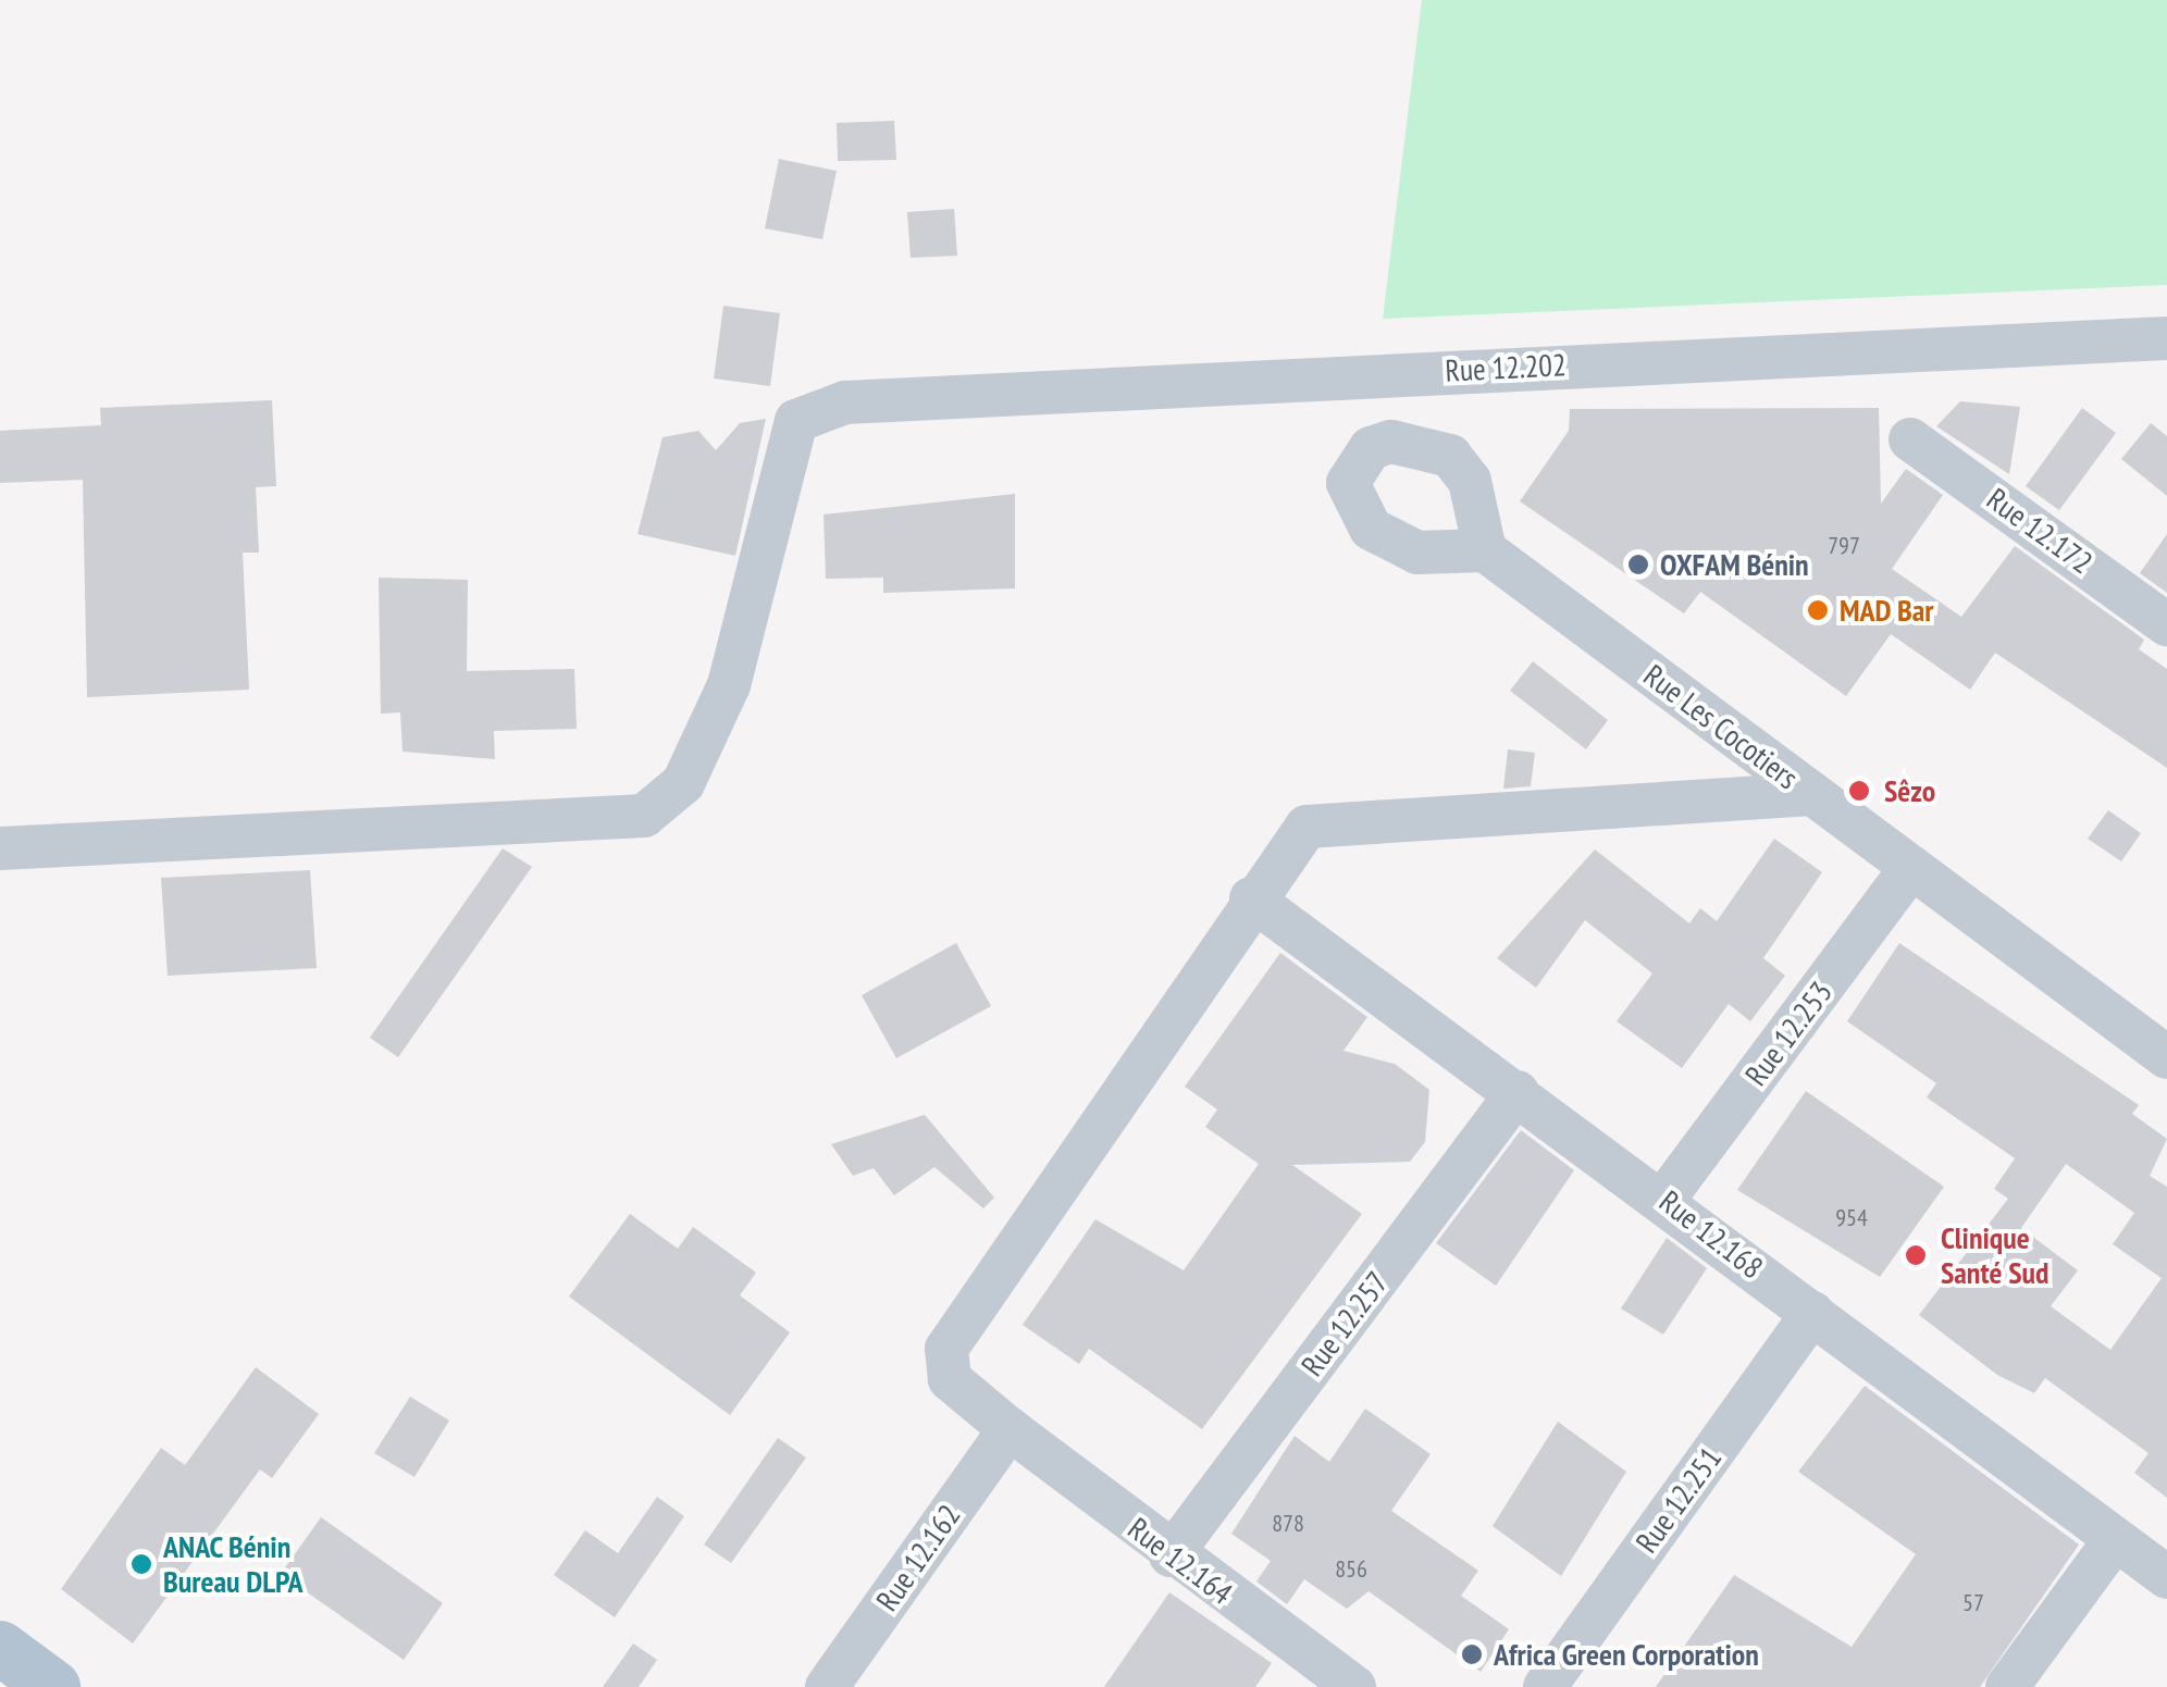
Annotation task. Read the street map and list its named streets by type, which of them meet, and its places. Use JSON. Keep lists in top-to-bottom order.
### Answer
{
  "streets": {
    "street": [
      "Rue 12.202",
      "Rue 12.172",
      "Rue Les Cocotiers",
      "Rue 12.253",
      "Rue 12.168",
      "Rue 12.257",
      "Rue 12.251",
      "Rue 12.162",
      "Rue 12.164"
    ]
  },
  "crossings": [
    ["Rue Les Cocotiers", "Rue 12.253"],
    ["Rue Les Cocotiers", "Rue 12.164"],
    ["Rue 12.253", "Rue 12.168"],
    ["Rue 12.168", "Rue 12.257"],
    ["Rue 12.168", "Rue 12.251"],
    ["Rue 12.168", "Rue 12.164"],
    ["Rue 12.257", "Rue 12.164"],
    ["Rue 12.162", "Rue 12.164"]
  ],
  "places": [
    "OXFAM Bénin",
    "MAD Bar",
    "Sêzo",
    "Clinique Santé Sud",
    "ANAC Bénin Bureau DLPA",
    "Africa Green Corporation"
  ],
  "house_numbers": [
    "797",
    "954",
    "878",
    "856",
    "57"
  ]
}
